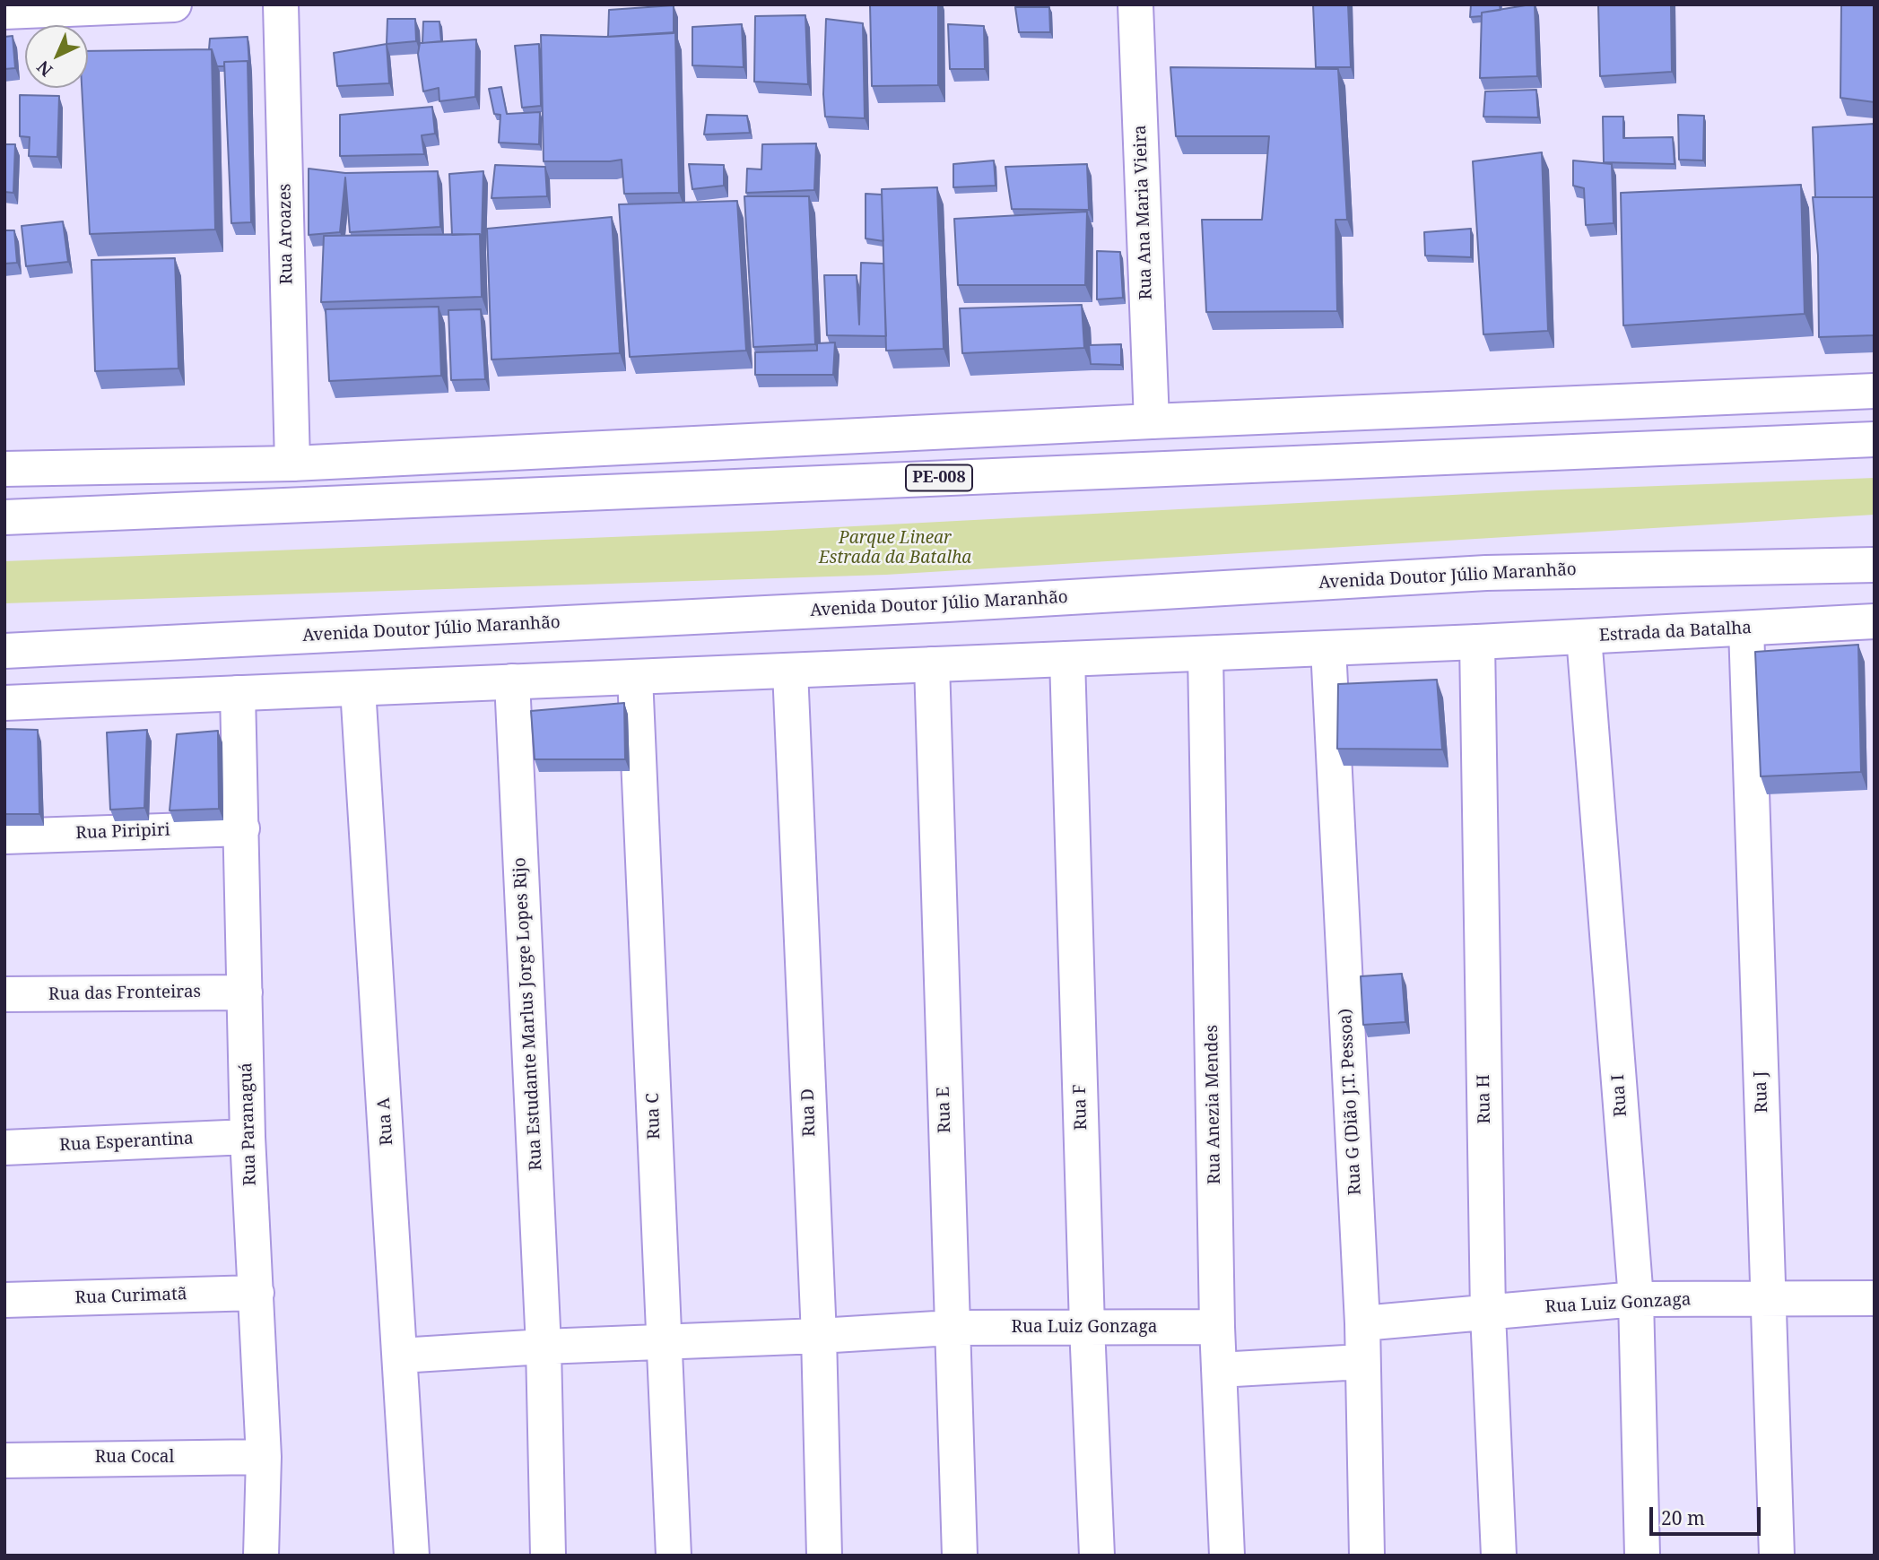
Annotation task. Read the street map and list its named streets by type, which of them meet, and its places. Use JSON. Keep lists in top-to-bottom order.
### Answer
{
  "streets": {
    "main road": [
      "Rua Ana Maria Vieira",
      "Rua Aroazes",
      "PE-008",
      "Avenida Doutor Júlio Maranhão",
      "Estrada da Batalha",
      "Rua Piripiri",
      "Rua das Fronteiras",
      "Rua Estudante Marlus Jorge Lopes Rijo",
      "Rua J",
      "Rua I",
      "Rua H",
      "Rua G (Dião J.T. Pessoa)",
      "Rua Anezia Mendes",
      "Rua F",
      "Rua E",
      "Rua D",
      "Rua C",
      "Rua A",
      "Rua Paranaguá",
      "Rua Esperantina",
      "Rua Curimatã",
      "Rua Luiz Gonzaga",
      "Rua Cocal"
    ]
  },
  "crossings": [
    ["Estrada da Batalha", "Rua J"],
    ["Estrada da Batalha", "Rua I"],
    ["Estrada da Batalha", "Rua H"],
    ["Rua Piripiri", "Rua Paranaguá"],
    ["Rua das Fronteiras", "Rua Paranaguá"],
    ["Rua J", "Rua Luiz Gonzaga"],
    ["Rua I", "Rua Luiz Gonzaga"],
    ["Rua H", "Rua Luiz Gonzaga"],
    ["Rua G (Dião J.T. Pessoa)", "Rua Luiz Gonzaga"],
    ["Rua Anezia Mendes", "Rua Luiz Gonzaga"],
    ["Rua F", "Rua Luiz Gonzaga"],
    ["Rua E", "Rua Luiz Gonzaga"],
    ["Rua Paranaguá", "Rua Esperantina"],
    ["Rua Paranaguá", "Rua Curimatã"],
    ["Rua Paranaguá", "Rua Cocal"]
  ],
  "parks": ["Parque Linear Estrada da Batalha"],
  "scale_bar": "20 m",
  "north": "bottom left"
}
